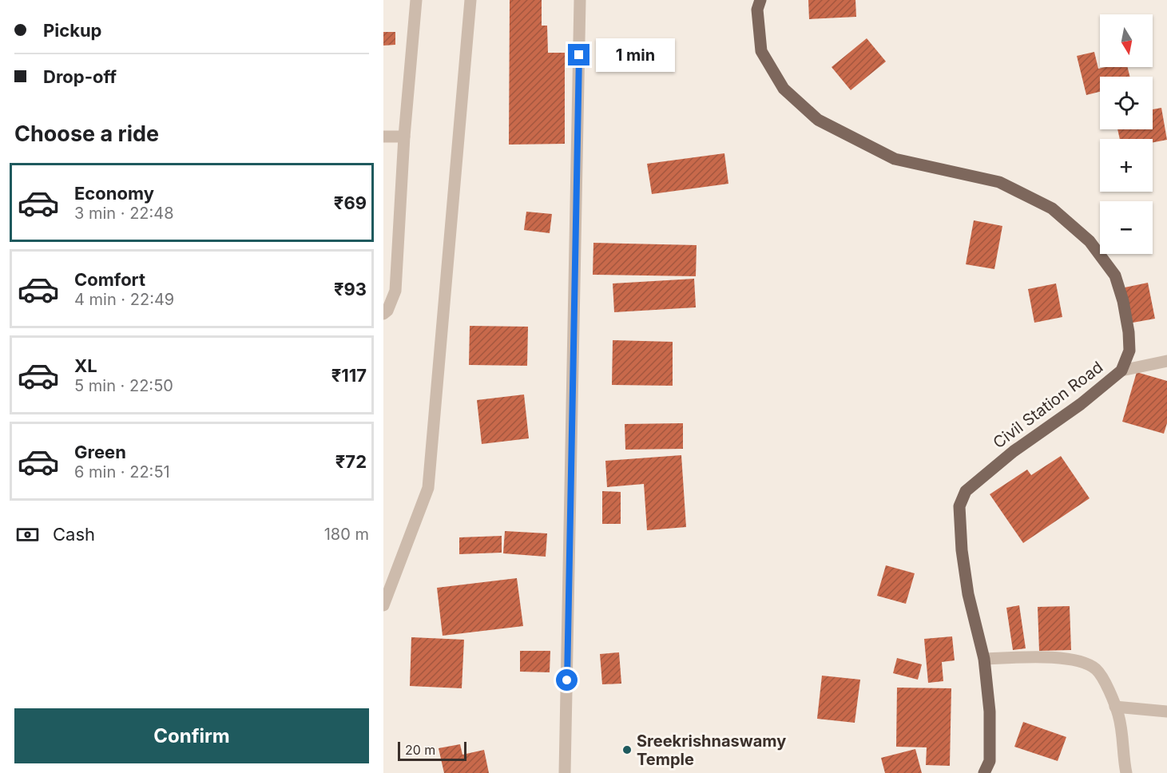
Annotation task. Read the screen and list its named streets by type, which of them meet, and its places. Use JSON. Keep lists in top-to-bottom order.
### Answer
{
  "streets": {
    "main road": ["Civil Station Road"]
  },
  "places": ["Sreekrishnaswamy Temple"],
  "scale_bar": "20 m",
  "north": "bottom",
  "page": {
    "banner": ["Pickup", "Drop-off"],
    "map_buttons": ["+", "−"],
    "bubble": "1 min",
    "heading": "Choose a ride",
    "list": [
      {
        "name": "Economy",
        "note": "3 min · 22:48",
        "value": "₹69"
      },
      {
        "name": "Comfort",
        "note": "4 min · 22:49",
        "value": "₹93"
      },
      {
        "name": "XL",
        "note": "5 min · 22:50",
        "value": "₹117"
      },
      {
        "name": "Green",
        "note": "6 min · 22:51",
        "value": "₹72"
      }
    ],
    "pay": ["Cash", "180 m"],
    "buttons": "Confirm",
    "scale": "20 m"
  }
}
